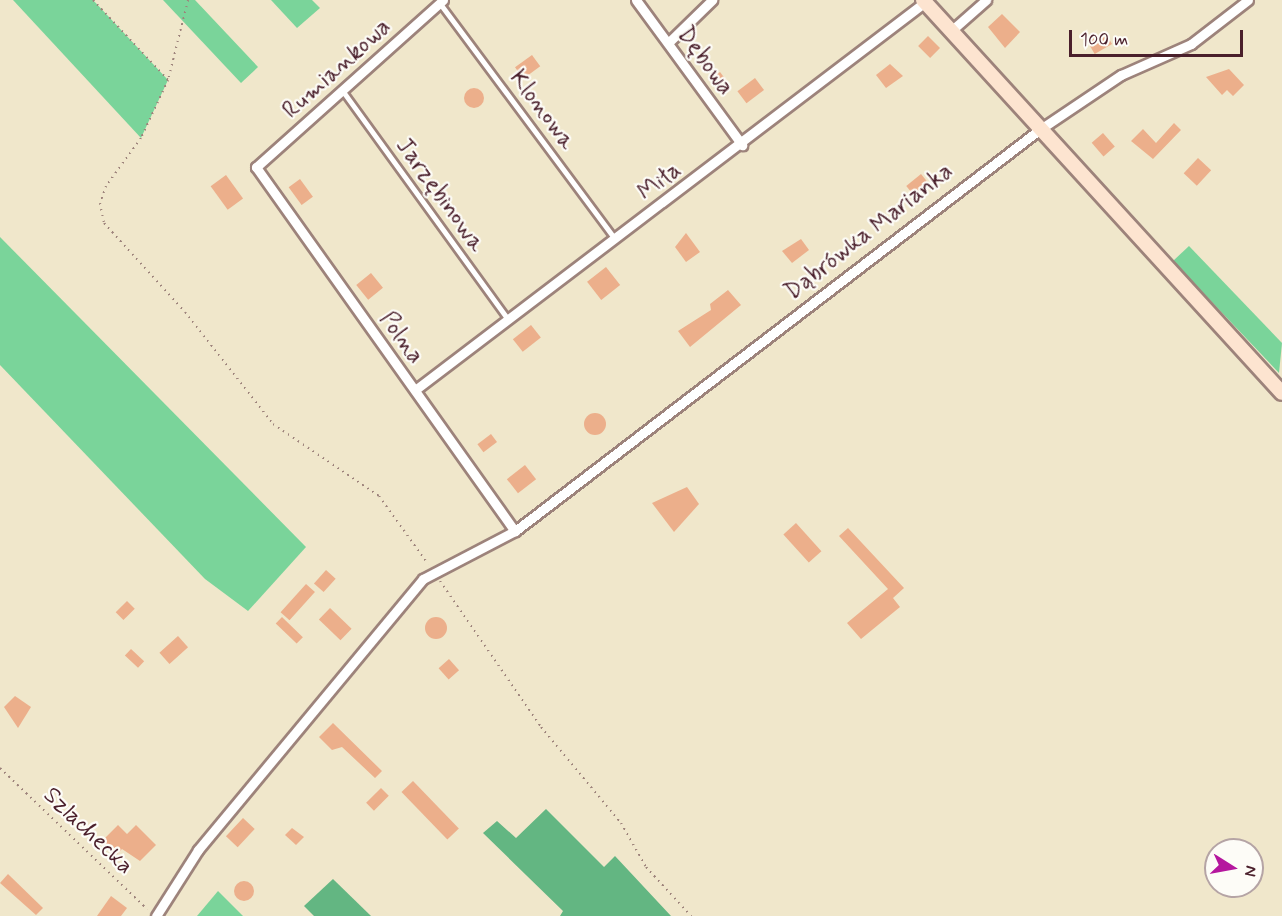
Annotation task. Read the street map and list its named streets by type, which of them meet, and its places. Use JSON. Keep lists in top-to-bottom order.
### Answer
{
  "streets": {
    "street": [
      "Dębowa",
      "Rumiankowa",
      "Miła",
      "Dąbrówka Marianka",
      "Polna"
    ],
    "lane": ["Klonowa", "Jarzębinowa"],
    "path": ["Szlachecka"]
  },
  "crossings": [
    ["Dębowa", "Miła"],
    ["Rumiankowa", "Klonowa"],
    ["Rumiankowa", "Jarzębinowa"],
    ["Rumiankowa", "Polna"],
    ["Klonowa", "Miła"],
    ["Miła", "Jarzębinowa"],
    ["Miła", "Polna"],
    ["Dąbrówka Marianka", "Polna"]
  ],
  "scale_bar": "100 m",
  "north": "right"
}
